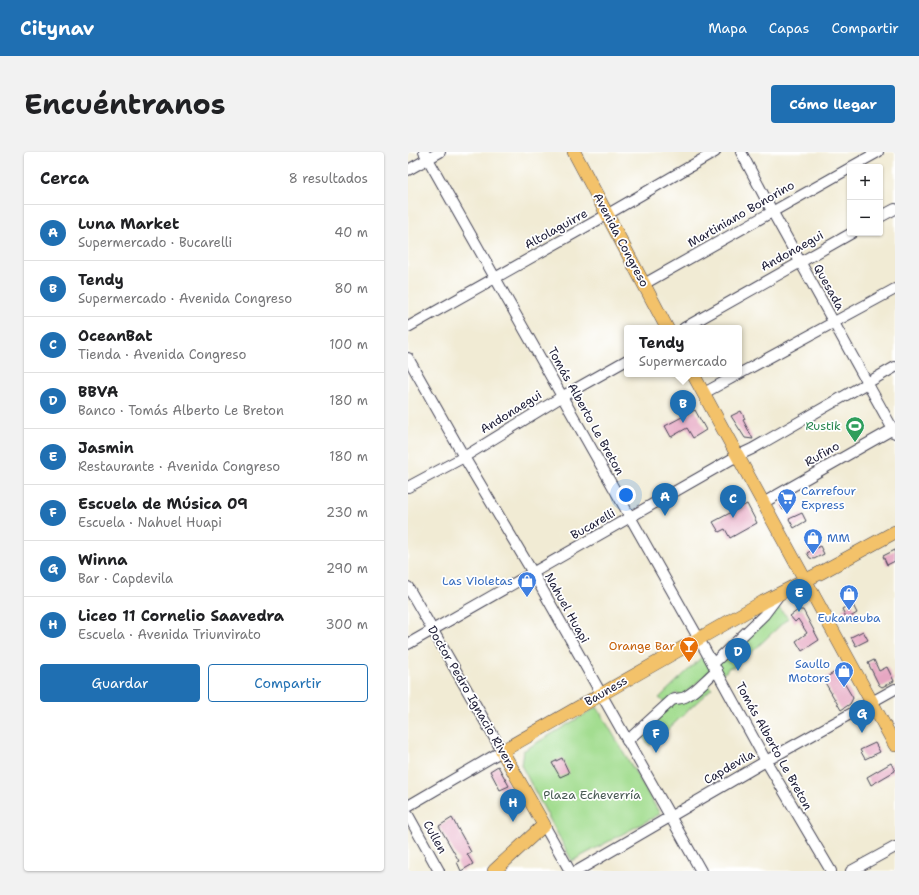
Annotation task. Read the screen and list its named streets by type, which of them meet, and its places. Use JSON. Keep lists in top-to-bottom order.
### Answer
{
  "streets": {
    "main road": ["Avenida Congreso", "Bauness", "Doctor Pedro Ignacio Rivera"],
    "street": [
      "Martiniano Bonorino",
      "Altolaguirre",
      "Andonaegui",
      "Quesada",
      "Tomás Alberto Le Breton",
      "Rufino",
      "Bucarelli",
      "Nahuel Huapi",
      "Capdevila",
      "Cullen"
    ]
  },
  "crossings": [
    ["Martiniano Bonorino", "Avenida Congreso"],
    ["Martiniano Bonorino", "Quesada"],
    ["Altolaguirre", "Avenida Congreso"],
    ["Altolaguirre", "Tomás Alberto Le Breton"],
    ["Andonaegui", "Quesada"],
    ["Andonaegui", "Tomás Alberto Le Breton"],
    ["Andonaegui", "Nahuel Huapi"],
    ["Quesada", "Rufino"],
    ["Quesada", "Bucarelli"],
    ["Tomás Alberto Le Breton", "Bucarelli"],
    ["Tomás Alberto Le Breton", "Bauness"],
    ["Tomás Alberto Le Breton", "Capdevila"],
    ["Bucarelli", "Nahuel Huapi"],
    ["Bucarelli", "Doctor Pedro Ignacio Rivera"],
    ["Nahuel Huapi", "Bauness"],
    ["Nahuel Huapi", "Capdevila"],
    ["Bauness", "Doctor Pedro Ignacio Rivera"]
  ],
  "parks": ["Plaza Echeverría"],
  "places": {
    "sports": ["Rustik"],
    "supermarket": ["Carrefour Express"],
    "shop": [
      "MM",
      "Las Violetas",
      "Eukaneuba",
      "Saullo Motors"
    ],
    "bar": ["Orange Bar"]
  },
  "page": {
    "header": "Citynav",
    "nav": ["Mapa", "Capas", "Compartir"],
    "title": "Encuéntranos",
    "buttons": [
      "Cómo llegar",
      ["Guardar", "Compartir"]
    ],
    "heading": ["Cerca", "8 resultados"],
    "map_buttons": ["+", "−"],
    "list": [
      {
        "mark": "A",
        "name": "Luna Market",
        "note": "Supermercado · Bucarelli",
        "value": "40 m"
      },
      {
        "mark": "B",
        "name": "Tendy",
        "note": "Supermercado · Avenida Congreso",
        "value": "80 m"
      },
      {
        "mark": "C",
        "name": "OceanBat",
        "note": "Tienda · Avenida Congreso",
        "value": "100 m"
      },
      {
        "mark": "D",
        "name": "BBVA",
        "note": "Banco · Tomás Alberto Le Breton",
        "value": "180 m"
      },
      {
        "mark": "E",
        "name": "Jasmin",
        "note": "Restaurante · Avenida Congreso",
        "value": "180 m"
      },
      {
        "mark": "F",
        "name": "Escuela de Música 09",
        "note": "Escuela · Nahuel Huapi",
        "value": "230 m"
      },
      {
        "mark": "G",
        "name": "Winna",
        "note": "Bar · Capdevila",
        "value": "290 m"
      },
      {
        "mark": "H",
        "name": "Liceo 11 Cornelio Saavedra",
        "note": "Escuela · Avenida Triunvirato",
        "value": "300 m"
      }
    ],
    "popup": ["Tendy", "Supermercado"],
    "pins": [
      "B",
      "A",
      "C",
      "E",
      "D",
      "G",
      "F",
      "H"
    ]
  }
}
